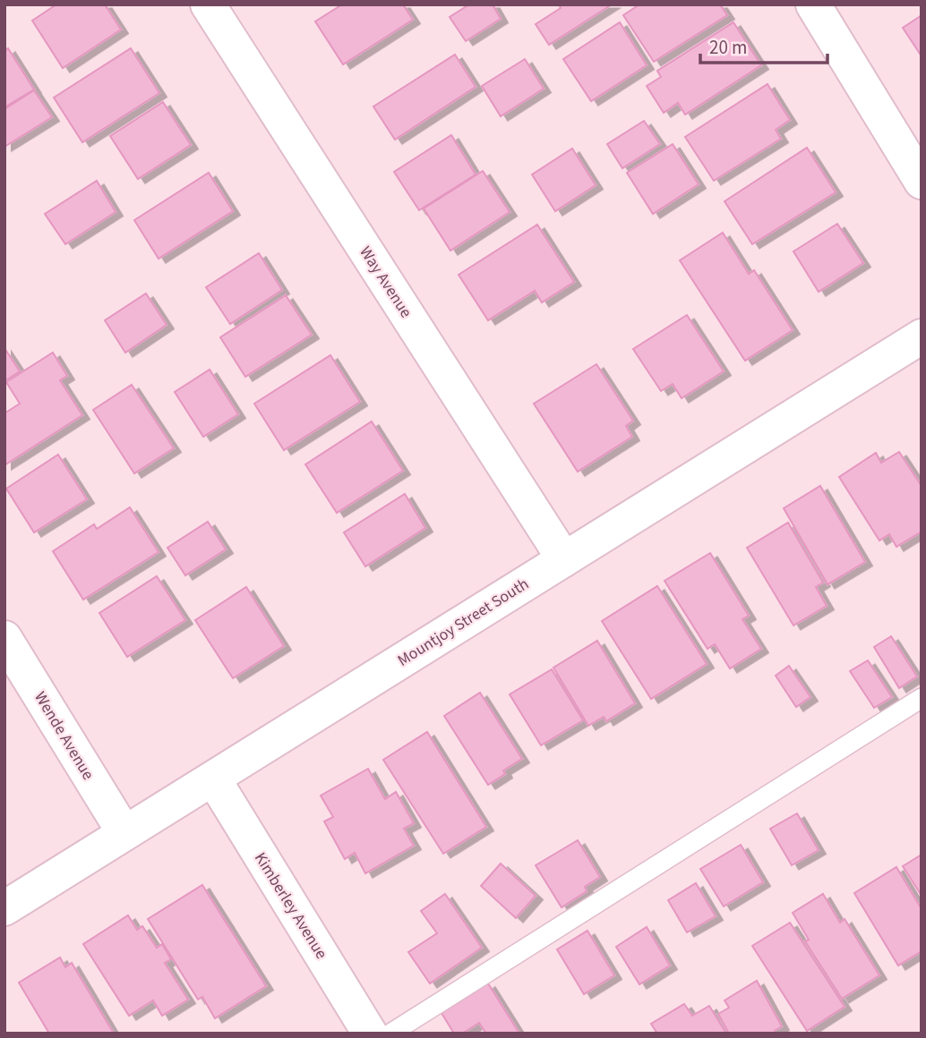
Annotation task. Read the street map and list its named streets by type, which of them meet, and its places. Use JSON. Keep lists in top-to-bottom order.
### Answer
{
  "streets": {
    "street": [
      "Way Avenue",
      "Mountjoy Street South",
      "Wende Avenue",
      "Kimberley Avenue"
    ]
  },
  "crossings": [
    ["Way Avenue", "Mountjoy Street South"],
    ["Mountjoy Street South", "Wende Avenue"],
    ["Mountjoy Street South", "Kimberley Avenue"]
  ],
  "scale_bar": "20 m"
}
